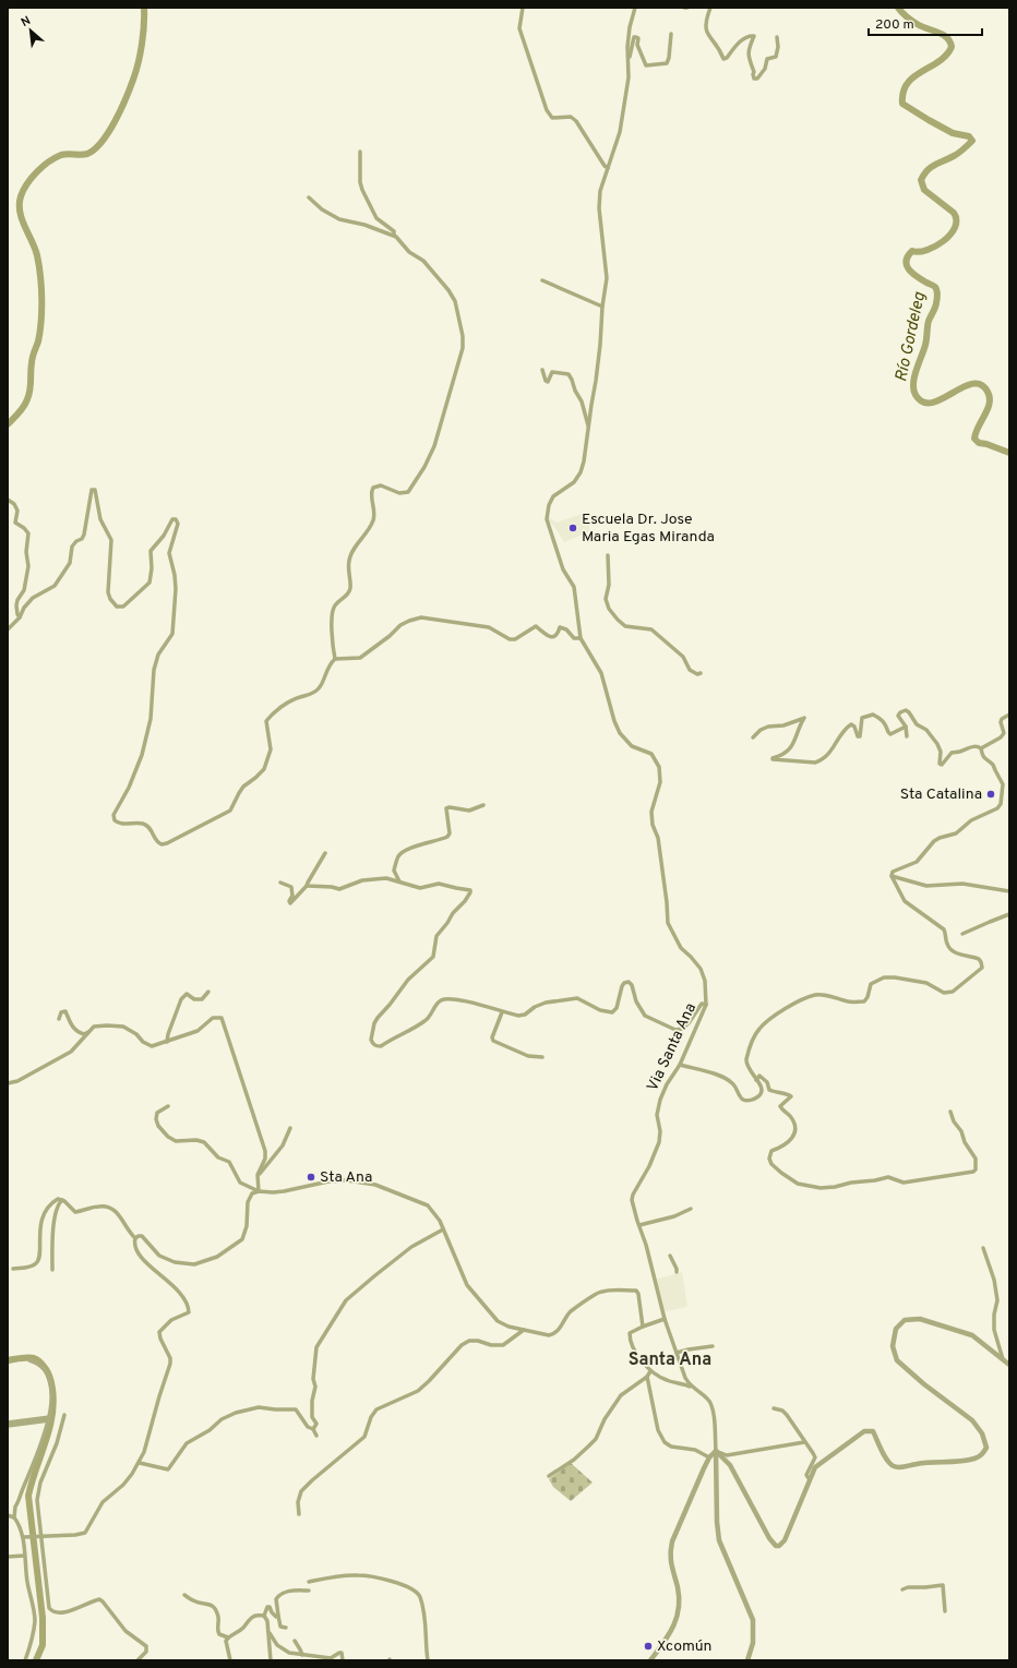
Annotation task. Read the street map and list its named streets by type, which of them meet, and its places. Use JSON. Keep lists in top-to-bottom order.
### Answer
{
  "streets": {
    "street": ["Via Santa Ana"]
  },
  "districts": ["Santa Ana"],
  "water": ["Río Gordeleg"],
  "places": [
    "Escuela Dr. Jose Maria Egas Miranda",
    "Sta Catalina",
    "Sta Ana",
    "Xcomún"
  ],
  "scale_bar": "200 m",
  "north": "top left"
}
